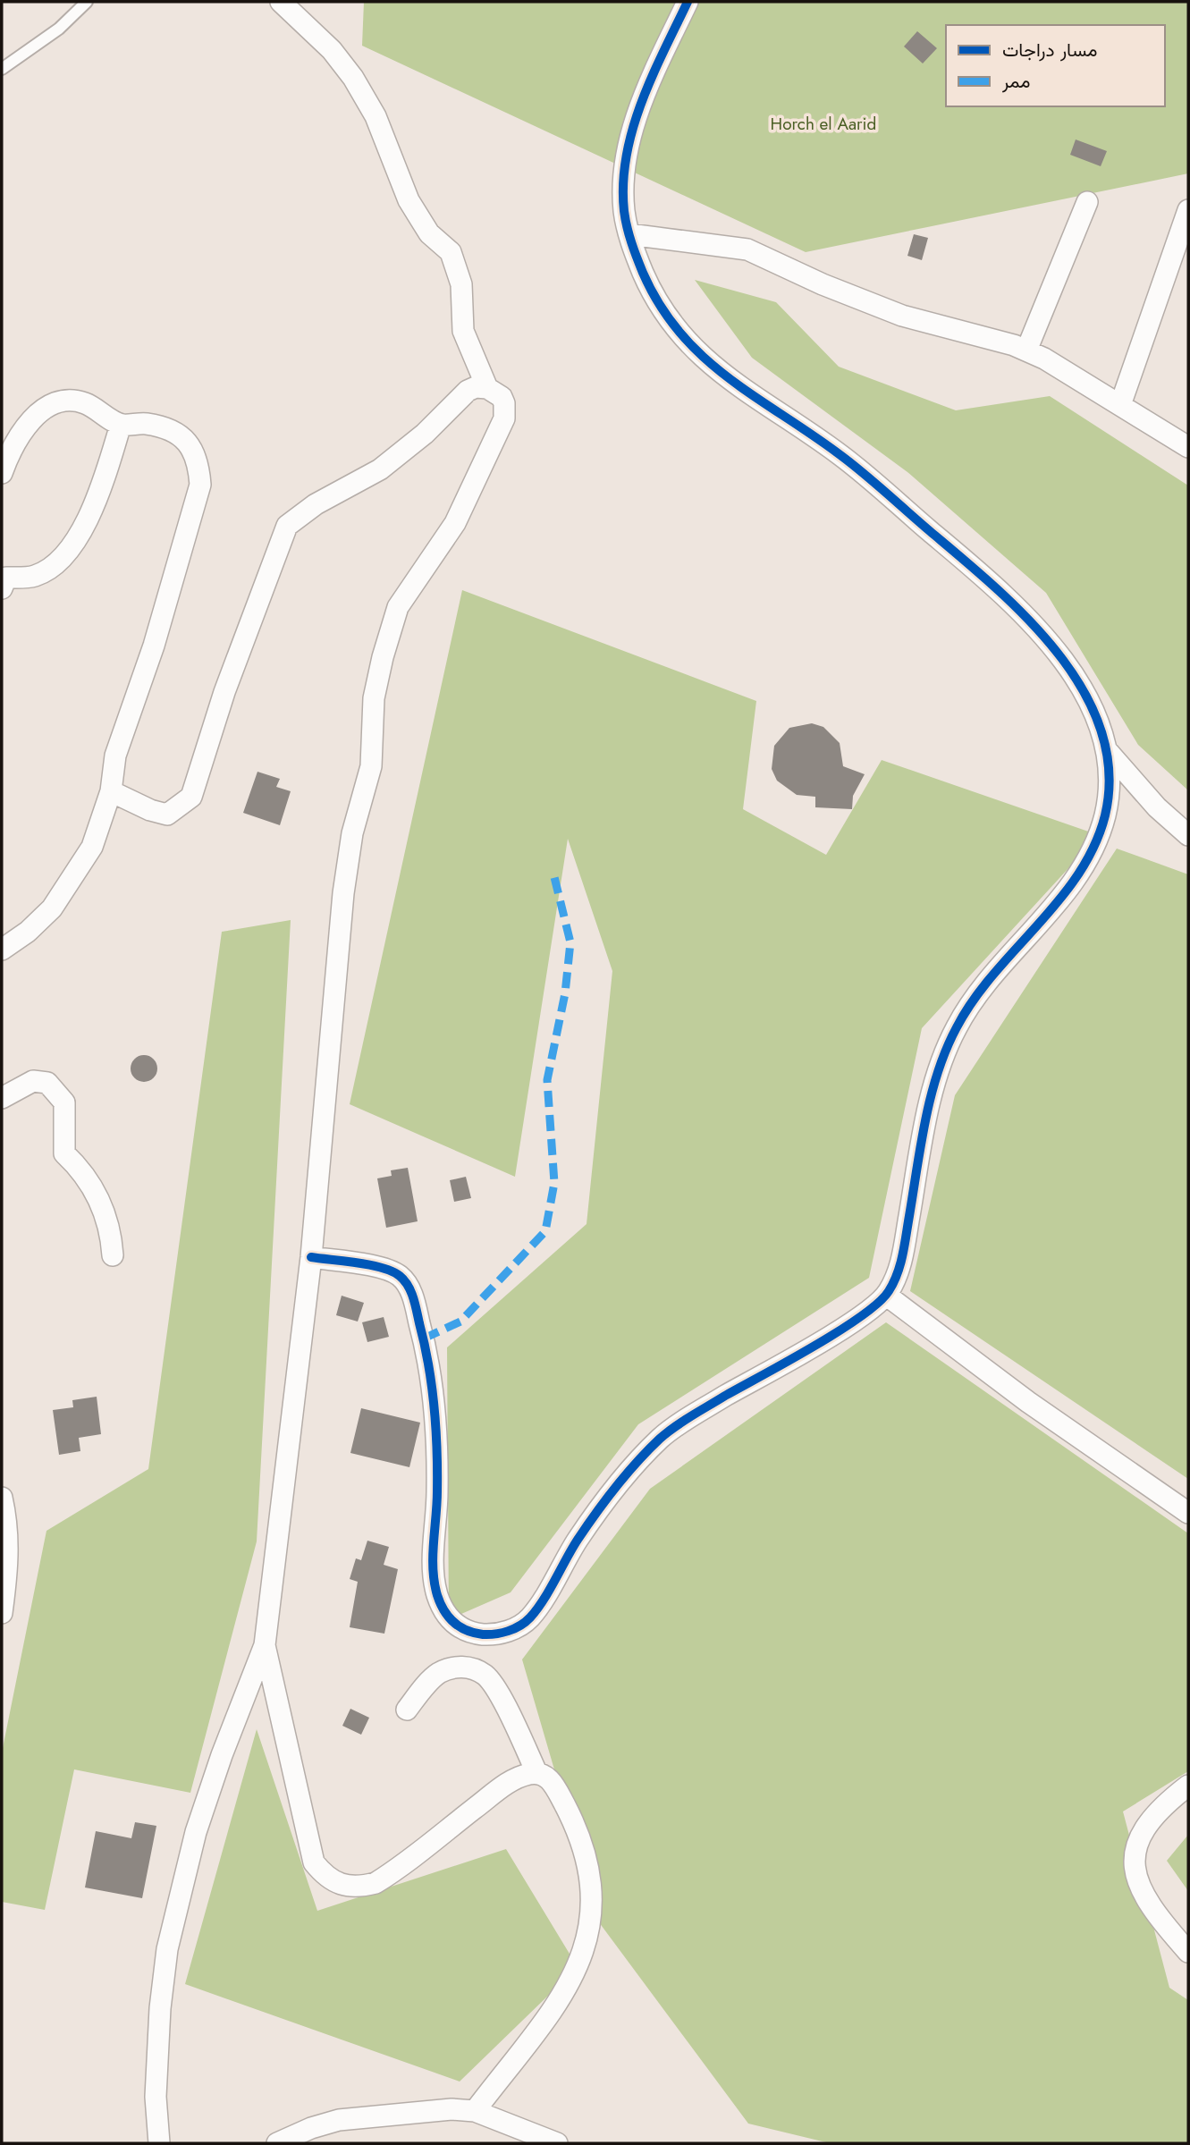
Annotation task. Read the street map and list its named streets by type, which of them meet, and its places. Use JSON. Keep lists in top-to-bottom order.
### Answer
{
  "parks": ["Horch el Aarid"],
  "legend": ["مسار دراجات", "ممر"]
}
